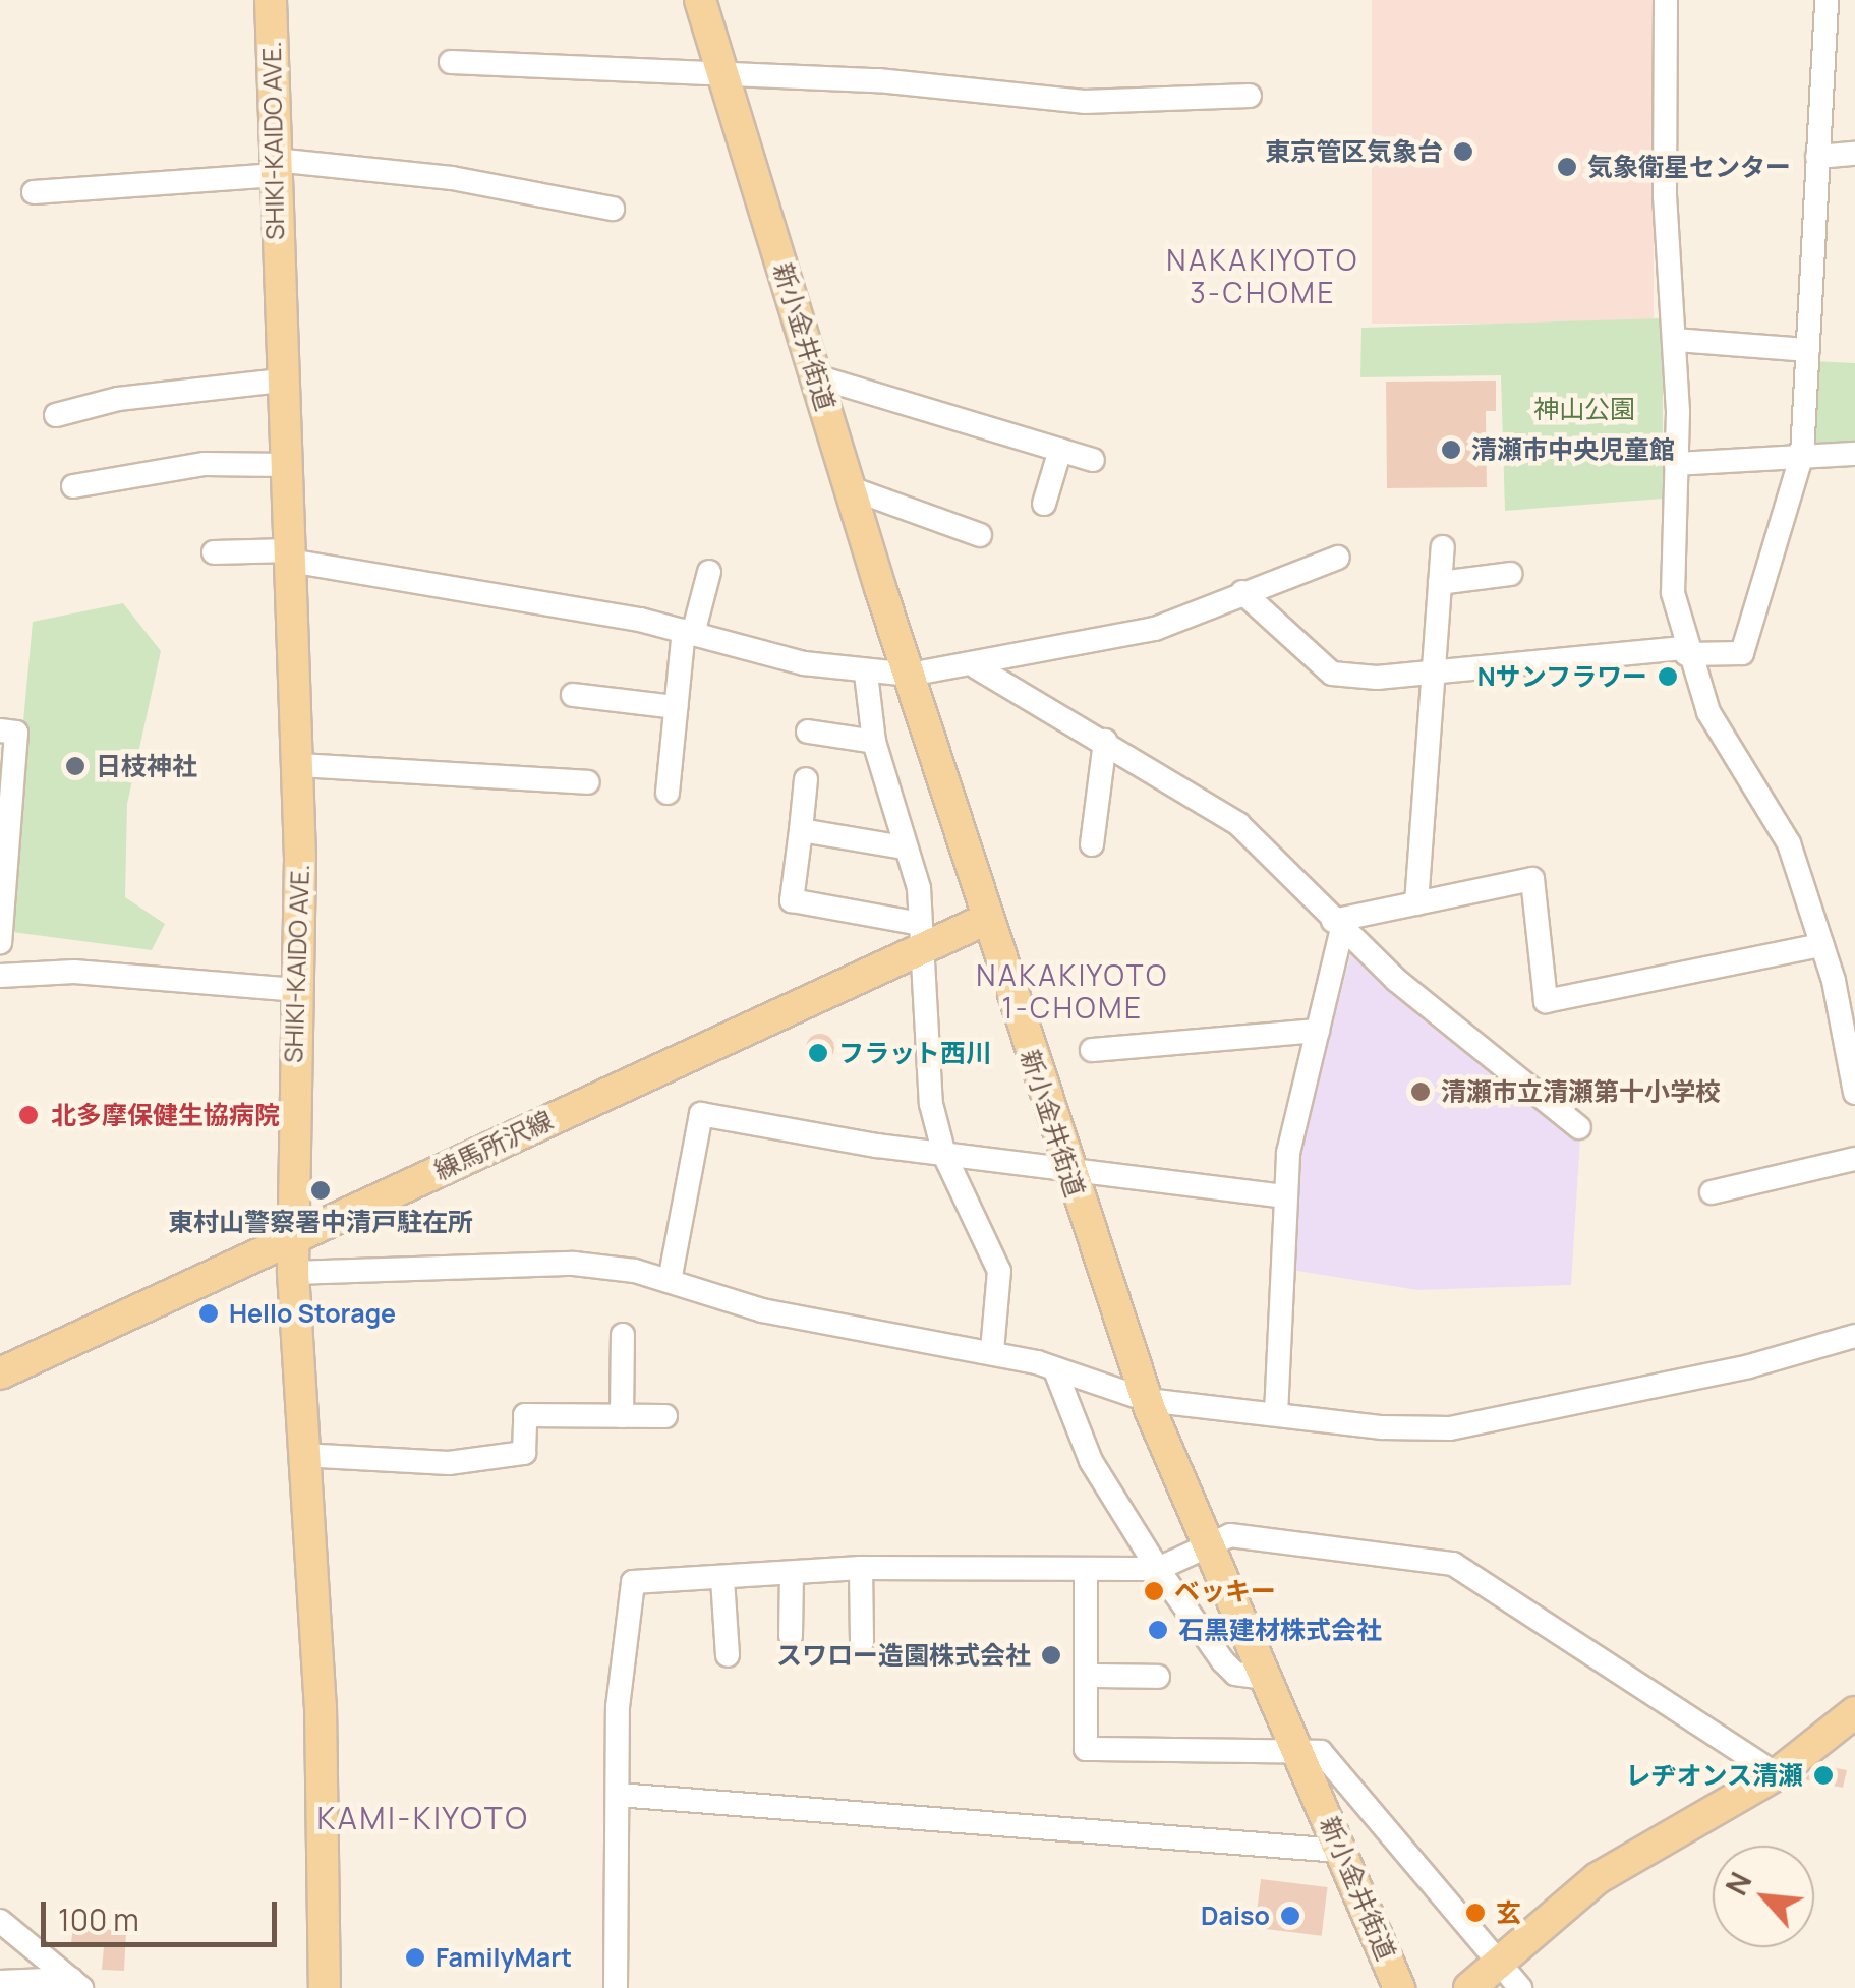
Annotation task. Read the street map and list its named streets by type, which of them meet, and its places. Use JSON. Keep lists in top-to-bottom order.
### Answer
{
  "streets": {
    "main road": ["SHIKI-KAIDO AVE.", "新小金井街道", "練馬所沢線"]
  },
  "crossings": [
    ["SHIKI-KAIDO AVE.", "練馬所沢線"],
    ["新小金井街道", "練馬所沢線"]
  ],
  "districts": ["NAKAKIYOTO 3-CHOME", "NAKAKIYOTO 1-CHOME", "KAMI-KIYOTO"],
  "parks": ["神山公園"],
  "places": [
    "東京管区気象台",
    "気象衛星センター",
    "清瀬市中央児童館",
    "Nサンフラワー",
    "日枝神社",
    "フラット西川",
    "清瀬市立清瀬第十小学校",
    "北多摩保健生協病院",
    "東村山警察署中清戸駐在所",
    "Hello Storage",
    "ベッキー",
    "石黒建材株式会社",
    "スワロー造園株式会社",
    "レヂオンス清瀬",
    "玄",
    "Daiso",
    "FamilyMart"
  ],
  "scale_bar": "100 m",
  "north": "top left"
}
